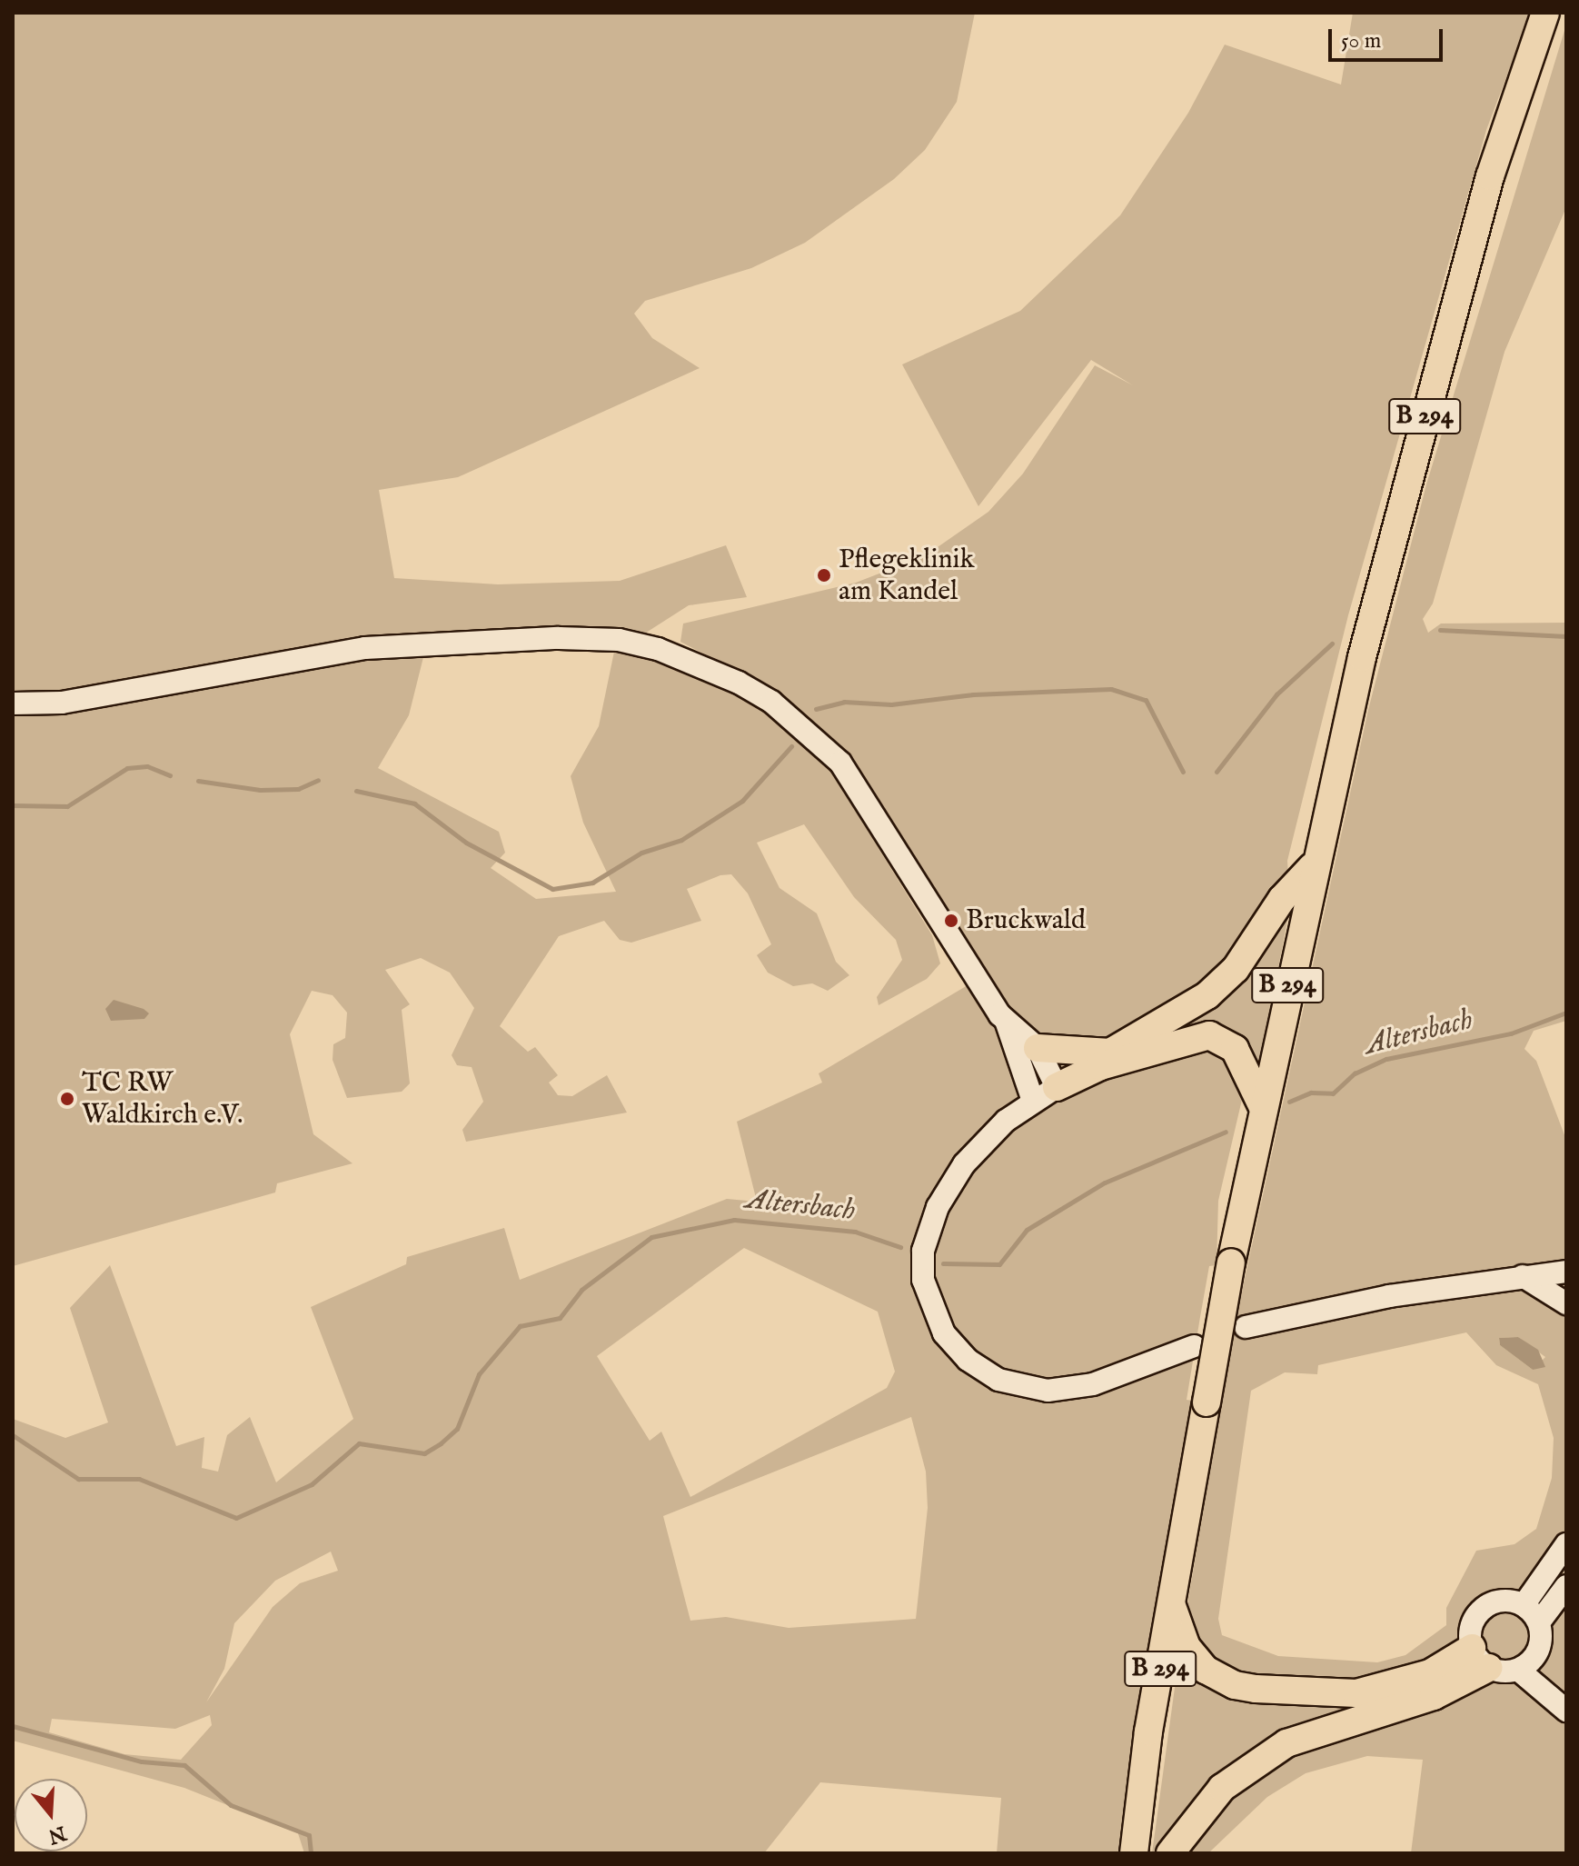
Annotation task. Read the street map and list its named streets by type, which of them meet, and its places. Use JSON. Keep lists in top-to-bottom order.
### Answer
{
  "streets": {
    "highway": ["B 294"]
  },
  "water": ["Altersbach"],
  "places": ["Pflegeklinik am Kandel", "Bruckwald", "TC RW Waldkirch e.V."],
  "scale_bar": "50 m",
  "north": "bottom"
}
